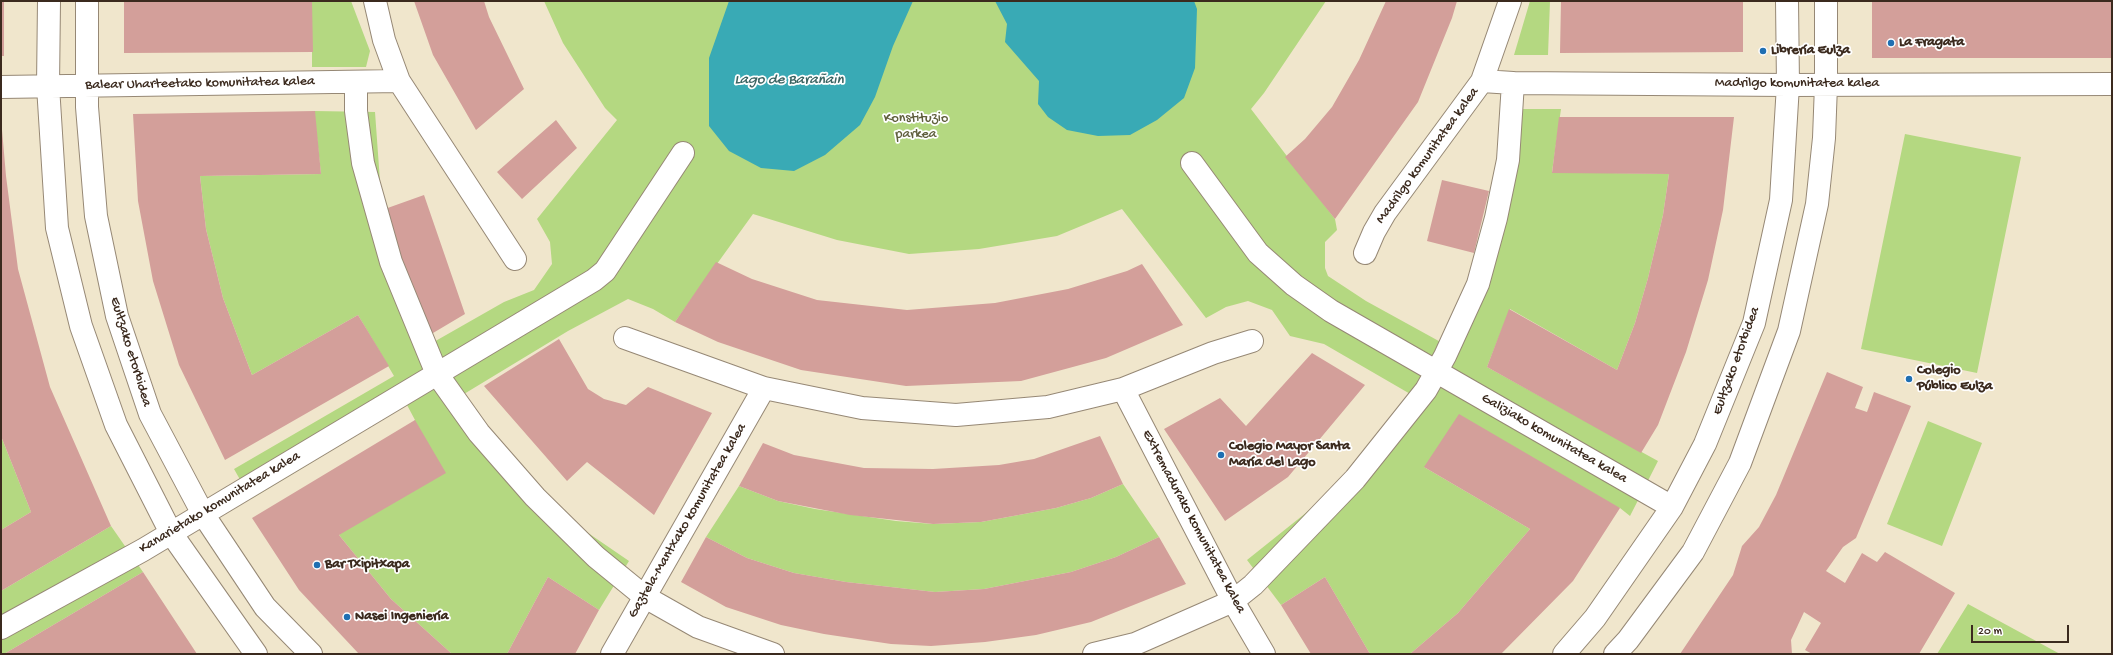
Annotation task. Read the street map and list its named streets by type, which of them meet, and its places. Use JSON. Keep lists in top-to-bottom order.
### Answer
{
  "streets": {
    "street": [
      "Balear Uharteetako komunitatea kalea",
      "Madrilgo komunitatea kalea",
      "Eultzako etorbidea",
      "Galiziako komunitatea kalea",
      "Kanarietako komunitatea kalea",
      "Gaztela-Mantxako komunitatea kalea",
      "Extremadurako komunitatea kalea"
    ]
  },
  "crossings": [
    ["Balear Uharteetako komunitatea kalea", "Eultzako etorbidea"],
    ["Madrilgo komunitatea kalea", "Eultzako etorbidea"],
    ["Eultzako etorbidea", "Galiziako komunitatea kalea"],
    ["Eultzako etorbidea", "Kanarietako komunitatea kalea"]
  ],
  "water": ["Lago de Barañain"],
  "parks": ["Konstituzio parkea"],
  "places": [
    "La Fragata",
    "Librería Eulza",
    "Colegio Público Eulza",
    "Colegio Mayor Santa María del Lago",
    "Bar Txipitxapa",
    "Nasei Ingeniería"
  ],
  "scale_bar": "20 m"
}
